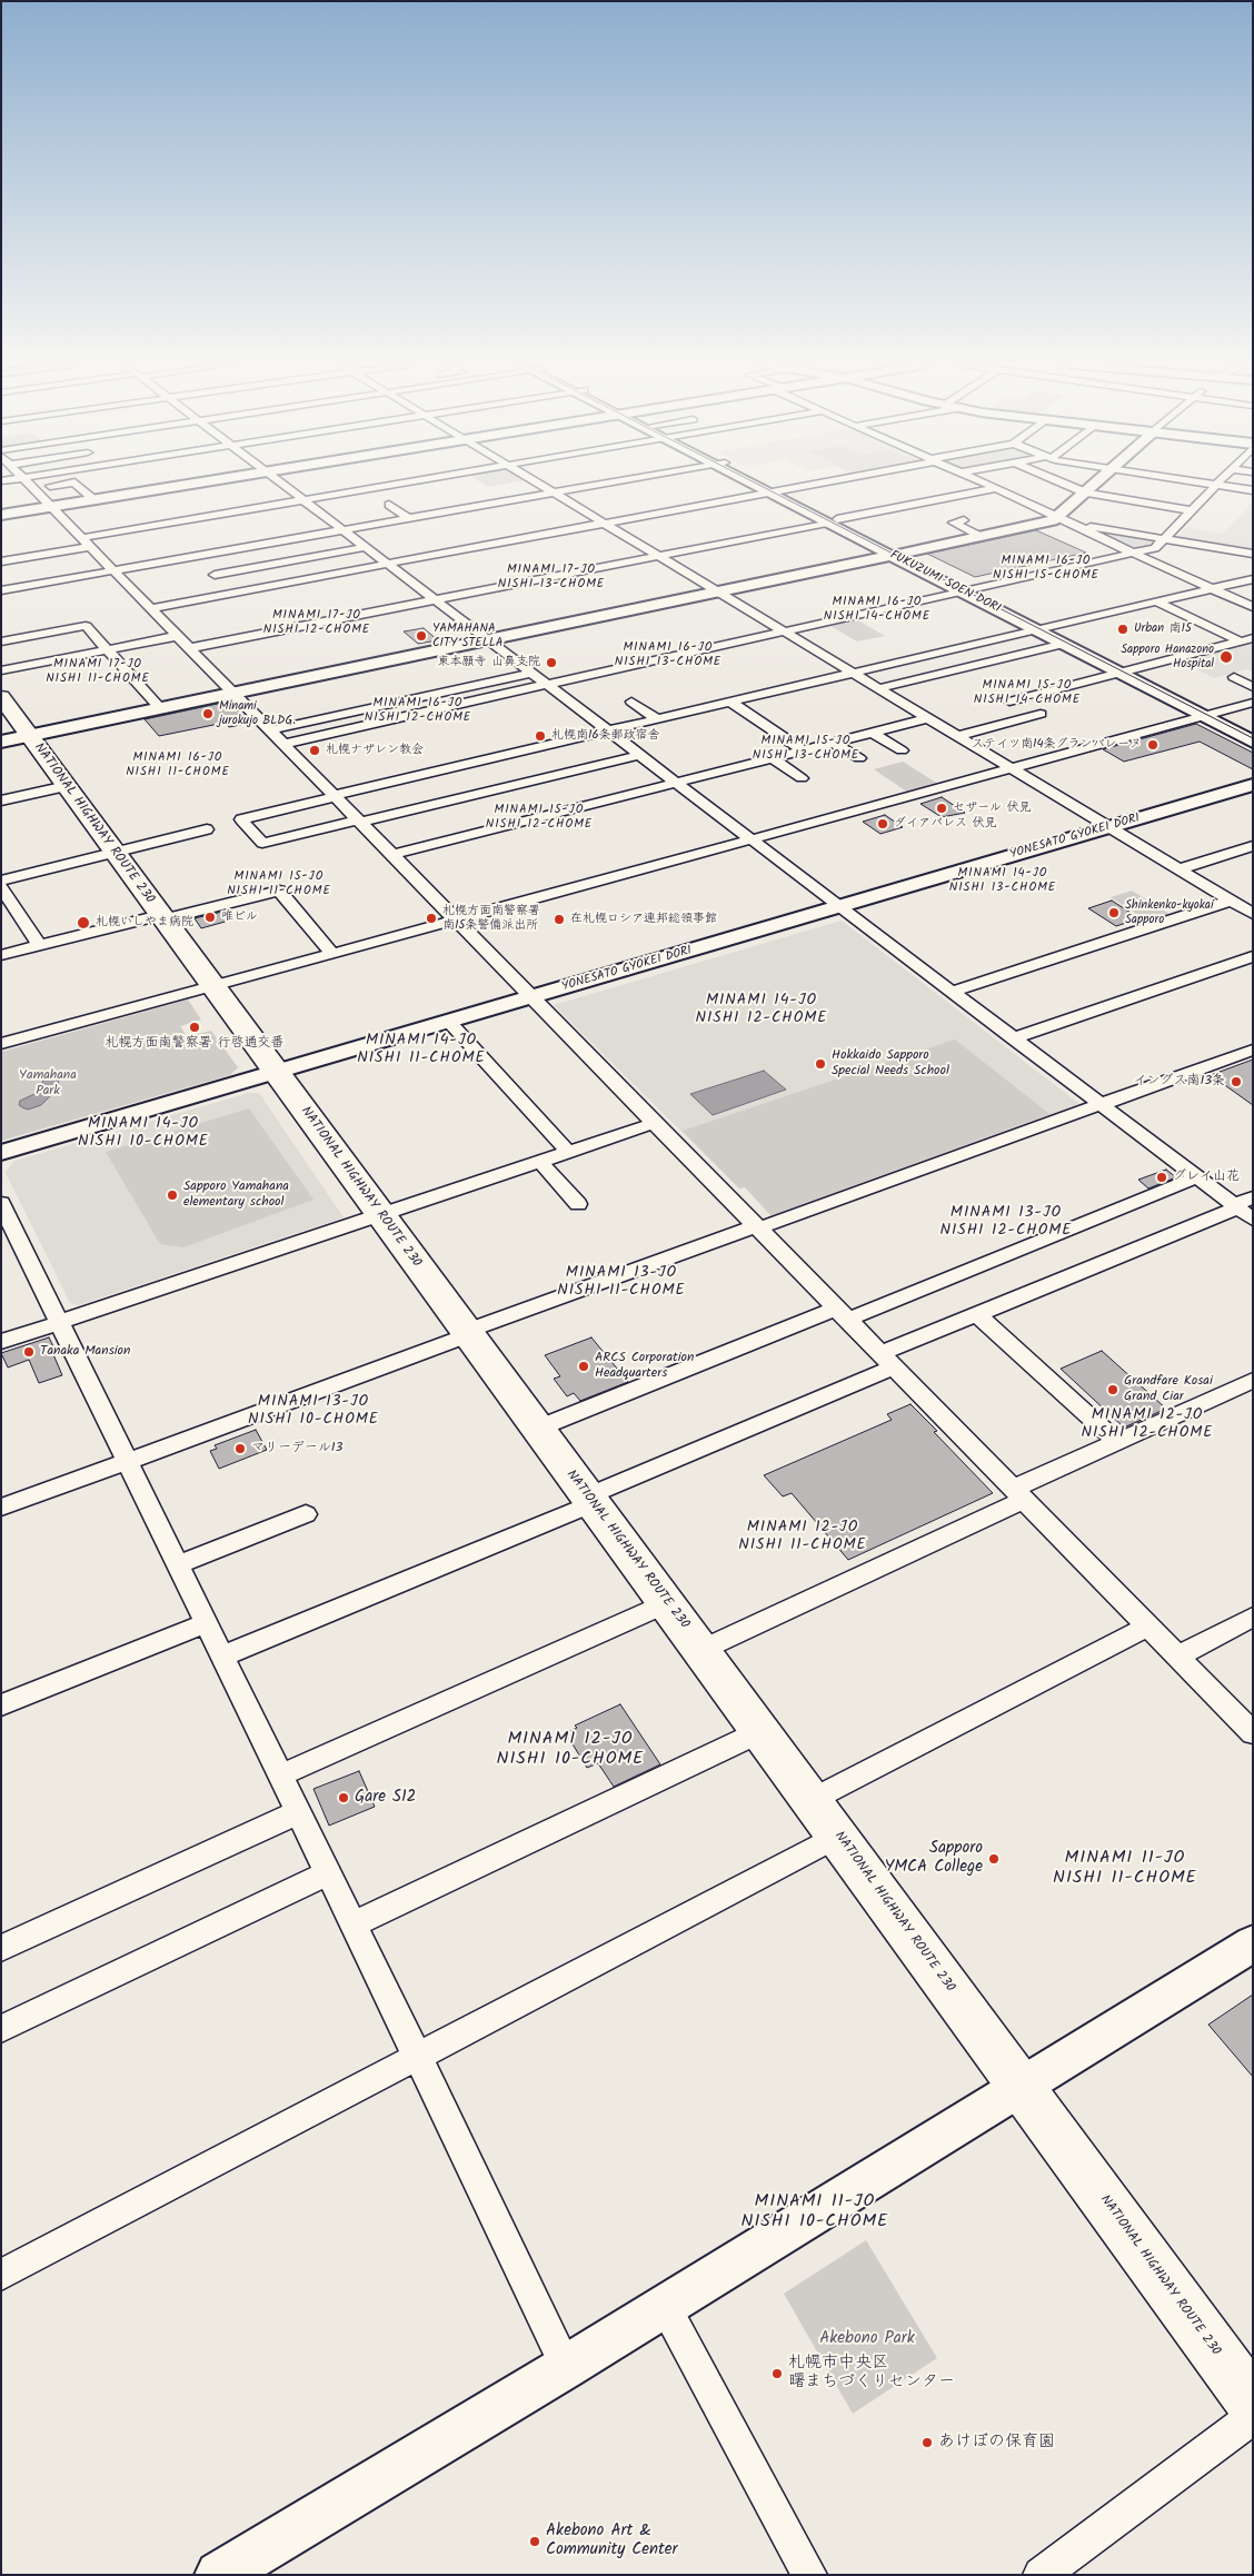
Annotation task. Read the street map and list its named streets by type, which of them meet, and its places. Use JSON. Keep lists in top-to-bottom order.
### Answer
{
  "streets": {
    "highway": ["NATIONAL HIGHWAY ROUTE 230"],
    "street": ["FUKUZUMI SOEN DORI", "YONESATO GYOKEI DORI"]
  },
  "crossings": [
    ["NATIONAL HIGHWAY ROUTE 230", "YONESATO GYOKEI DORI"]
  ],
  "districts": [
    "MINAMI 16-JO NISHI 15-CHOME",
    "MINAMI 17-JO NISHI 13-CHOME",
    "MINAMI 16-JO NISHI 14-CHOME",
    "MINAMI 17-JO NISHI 12-CHOME",
    "MINAMI 16-JO NISHI 13-CHOME",
    "MINAMI 17-JO NISHI 11-CHOME",
    "MINAMI 15-JO NISHI 14-CHOME",
    "MINAMI 16-JO NISHI 12-CHOME",
    "MINAMI 15-JO NISHI 13-CHOME",
    "MINAMI 16-JO NISHI 11-CHOME",
    "MINAMI 15-JO NISHI 12-CHOME",
    "MINAMI 14-JO NISHI 13-CHOME",
    "MINAMI 15-JO NISHI 11-CHOME",
    "MINAMI 14-JO NISHI 12-CHOME",
    "MINAMI 14-JO NISHI 11-CHOME",
    "MINAMI 14-JO NISHI 10-CHOME",
    "MINAMI 13-JO NISHI 12-CHOME",
    "MINAMI 13-JO NISHI 11-CHOME",
    "MINAMI 13-JO NISHI 10-CHOME",
    "MINAMI 12-JO NISHI 12-CHOME",
    "MINAMI 12-JO NISHI 11-CHOME",
    "MINAMI 12-JO NISHI 10-CHOME",
    "MINAMI 11-JO NISHI 11-CHOME",
    "MINAMI 11-JO NISHI 10-CHOME"
  ],
  "parks": ["Yamahana Park", "Akebono Park"],
  "places": [
    "Urban 南15",
    "YAMAHANA CITY STELLA",
    "Sapporo Hanazono Hospital",
    "東本願寺 山鼻支院",
    "Minami jurokujo BLDG.",
    "札幌南16条郵政宿舎",
    "ステイツ南14条グランバレーヌ",
    "札幌ナザレン教会",
    "セザール 伏見",
    "ダイアパレス 伏見",
    "Shinkenko-kyokai Sapporo",
    "唯ビル",
    "札幌方面南警察署 南15条警備派出所",
    "在札幌ロシア連邦総領事館",
    "札幌いしやま病院",
    "札幌方面南警察署 行啓通交番",
    "Hokkaido Sapporo Special Needs School",
    "イングス南13条",
    "グレイ山花",
    "Sapporo Yamahana elementary school",
    "Tanaka Mansion",
    "ARCS Corporation Headquarters",
    "Grandfare Kosai Grand Ciar",
    "マリーデール13",
    "Gare S12",
    "Sapporo YMCA College",
    "札幌市中央区 曙まちづくりセンター",
    "あけぼの保育園",
    "Akebono Art & Community Center"
  ]
}
